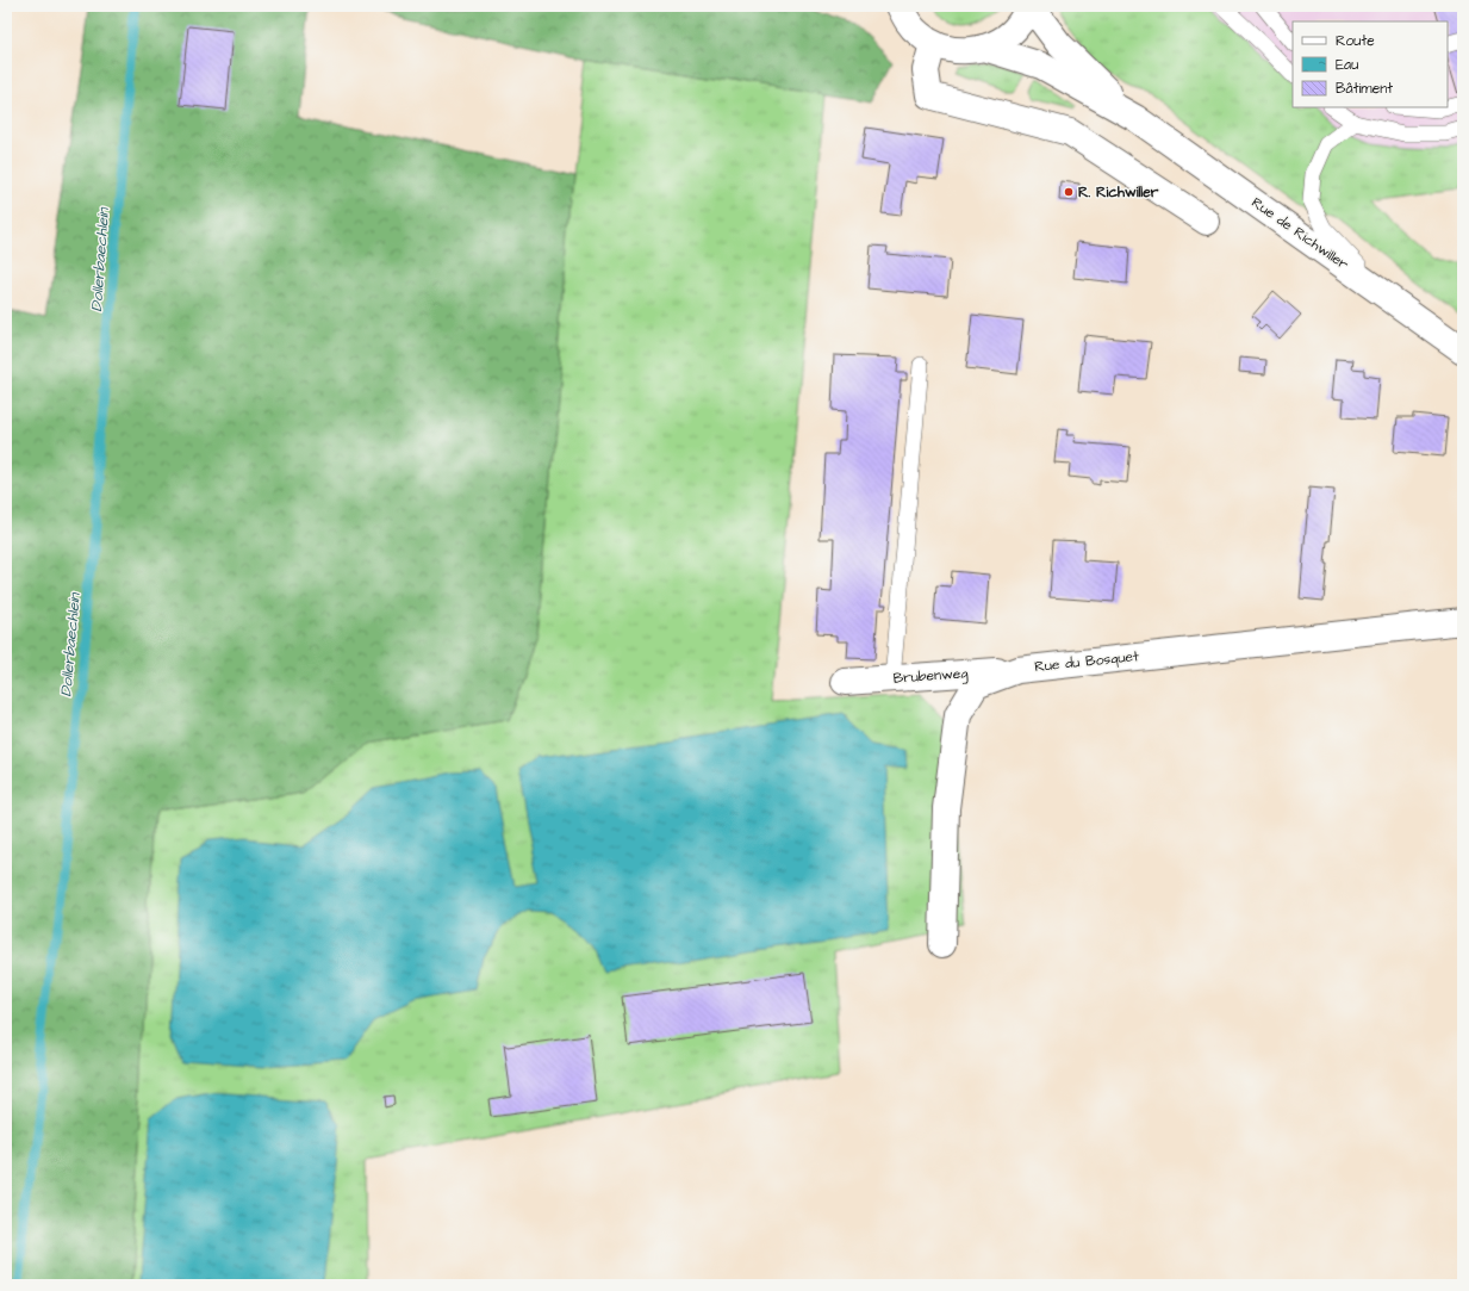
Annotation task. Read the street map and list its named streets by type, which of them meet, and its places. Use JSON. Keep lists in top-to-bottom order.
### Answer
{
  "streets": {
    "street": ["Rue de Richwiller", "Rue du Bosquet", "Brubenweg"]
  },
  "crossings": [
    ["Rue du Bosquet", "Brubenweg"]
  ],
  "water": ["Dollerbaechlein"],
  "places": ["R. Richwiller"],
  "legend": ["Route", "Eau", "Bâtiment"]
}
